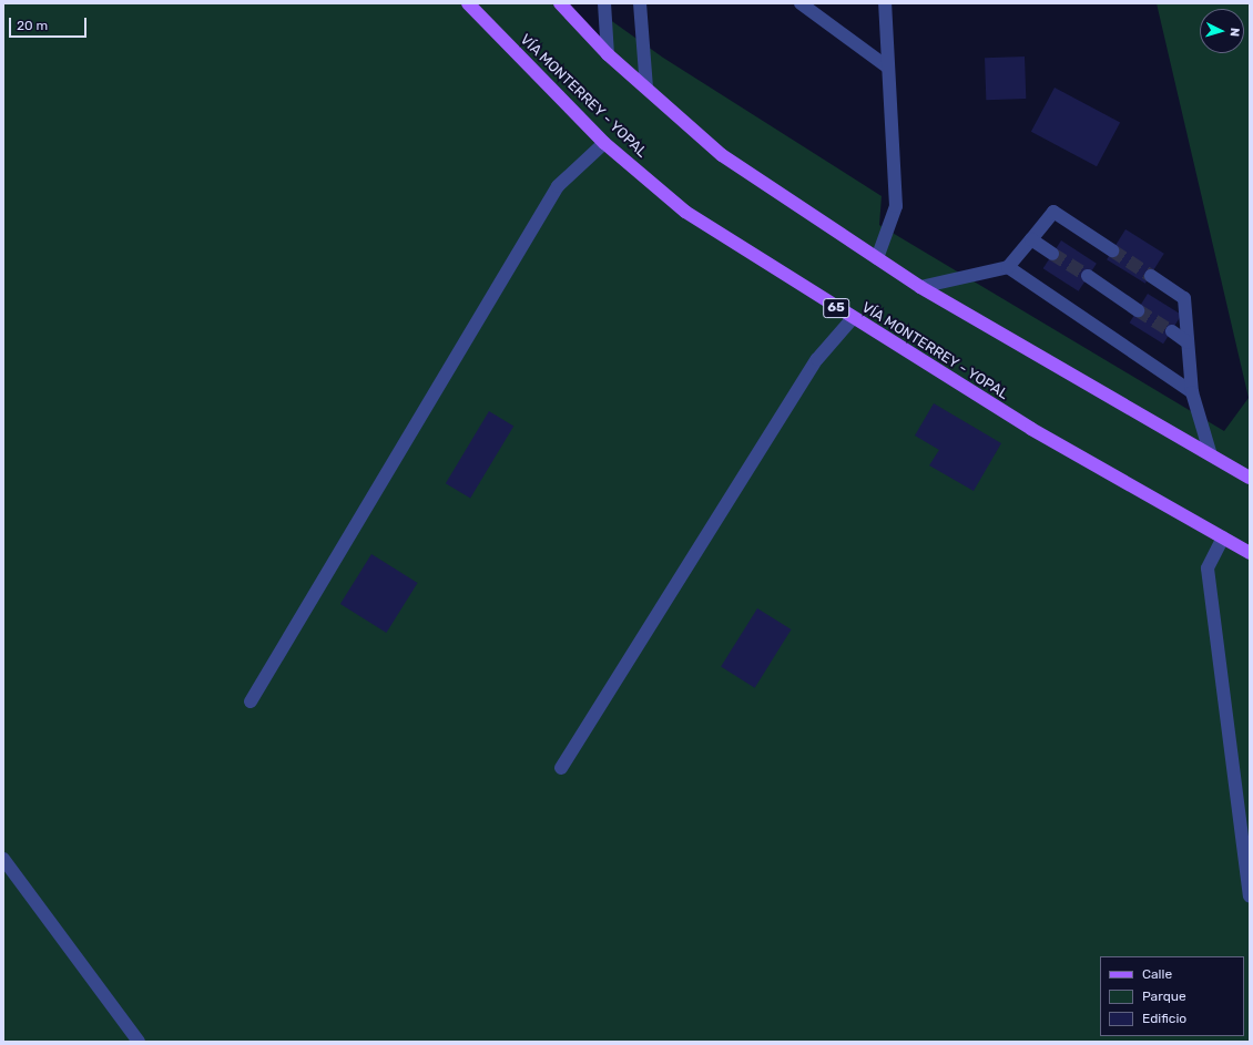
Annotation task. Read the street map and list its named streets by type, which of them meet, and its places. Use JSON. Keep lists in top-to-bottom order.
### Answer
{
  "streets": {
    "main road": ["VÍA MONTERREY - YOPAL", "65"]
  },
  "legend": ["Calle", "Parque", "Edificio"],
  "scale_bar": "20 m",
  "north": "right"
}
